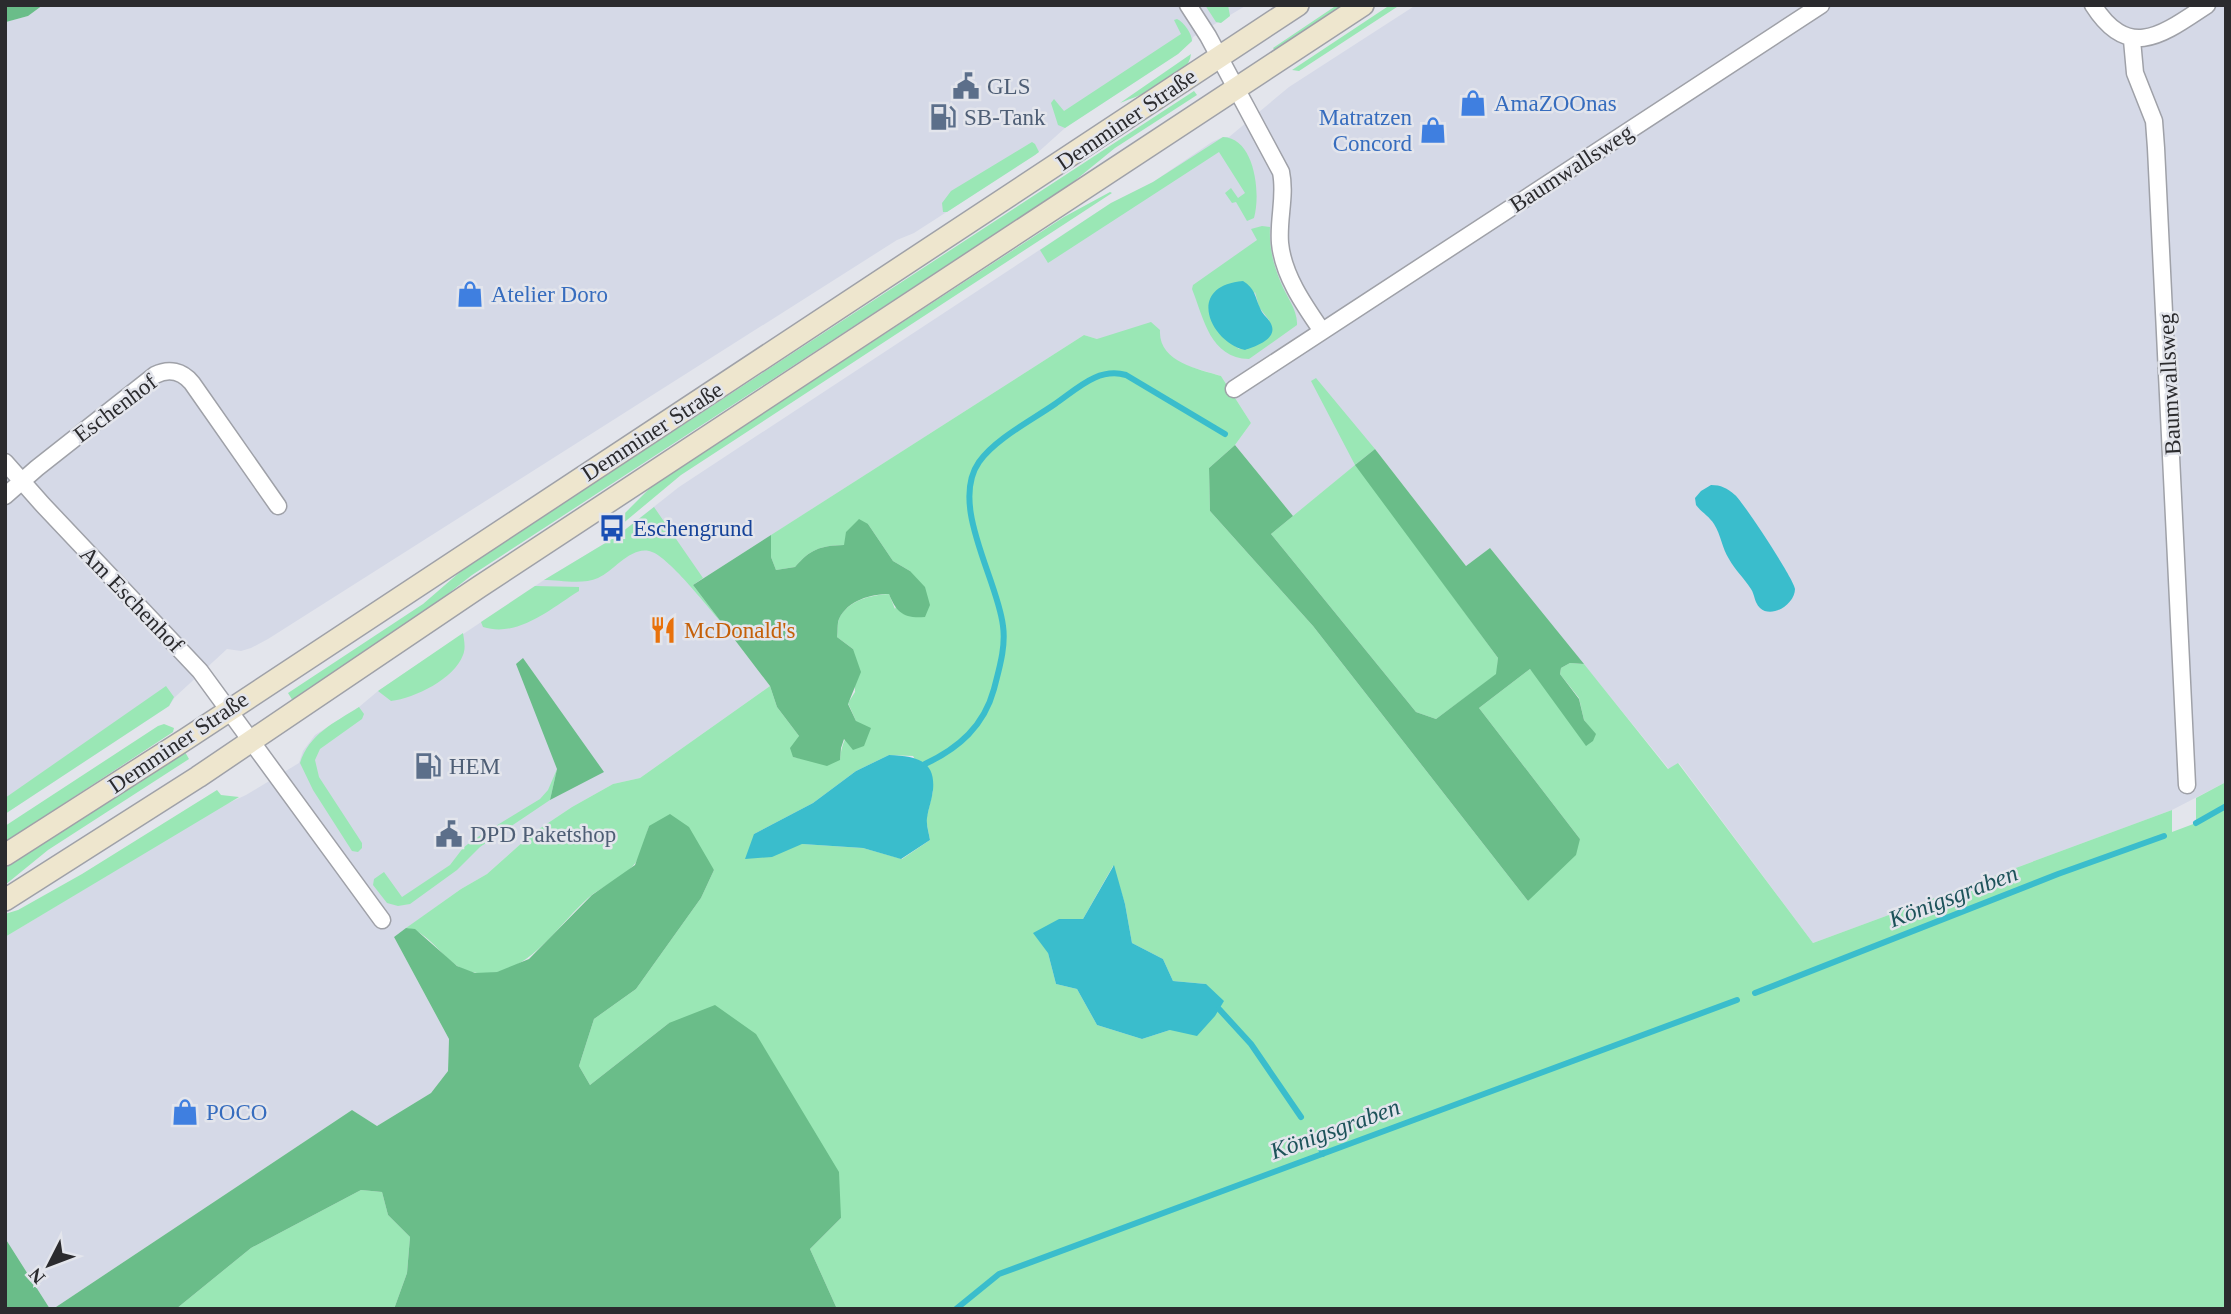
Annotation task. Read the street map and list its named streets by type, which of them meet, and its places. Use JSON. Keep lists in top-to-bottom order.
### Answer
{
  "streets": {
    "main road": ["Demminer Straße"],
    "street": ["Baumwallsweg", "Eschenhof", "Am Eschenhof"]
  },
  "crossings": [
    ["Demminer Straße", "Am Eschenhof"],
    ["Eschenhof", "Am Eschenhof"]
  ],
  "water": ["Königsgraben"],
  "places": {
    "public building": ["GLS", "DPD Paketshop"],
    "shop": [
      "AmaZOOnas",
      "Matratzen Concord",
      "Atelier Doro",
      "POCO"
    ],
    "fuel station": ["SB-Tank", "HEM"],
    "bus stop": ["Eschengrund"],
    "restaurant": ["McDonald's"]
  },
  "north": "bottom left"
}
